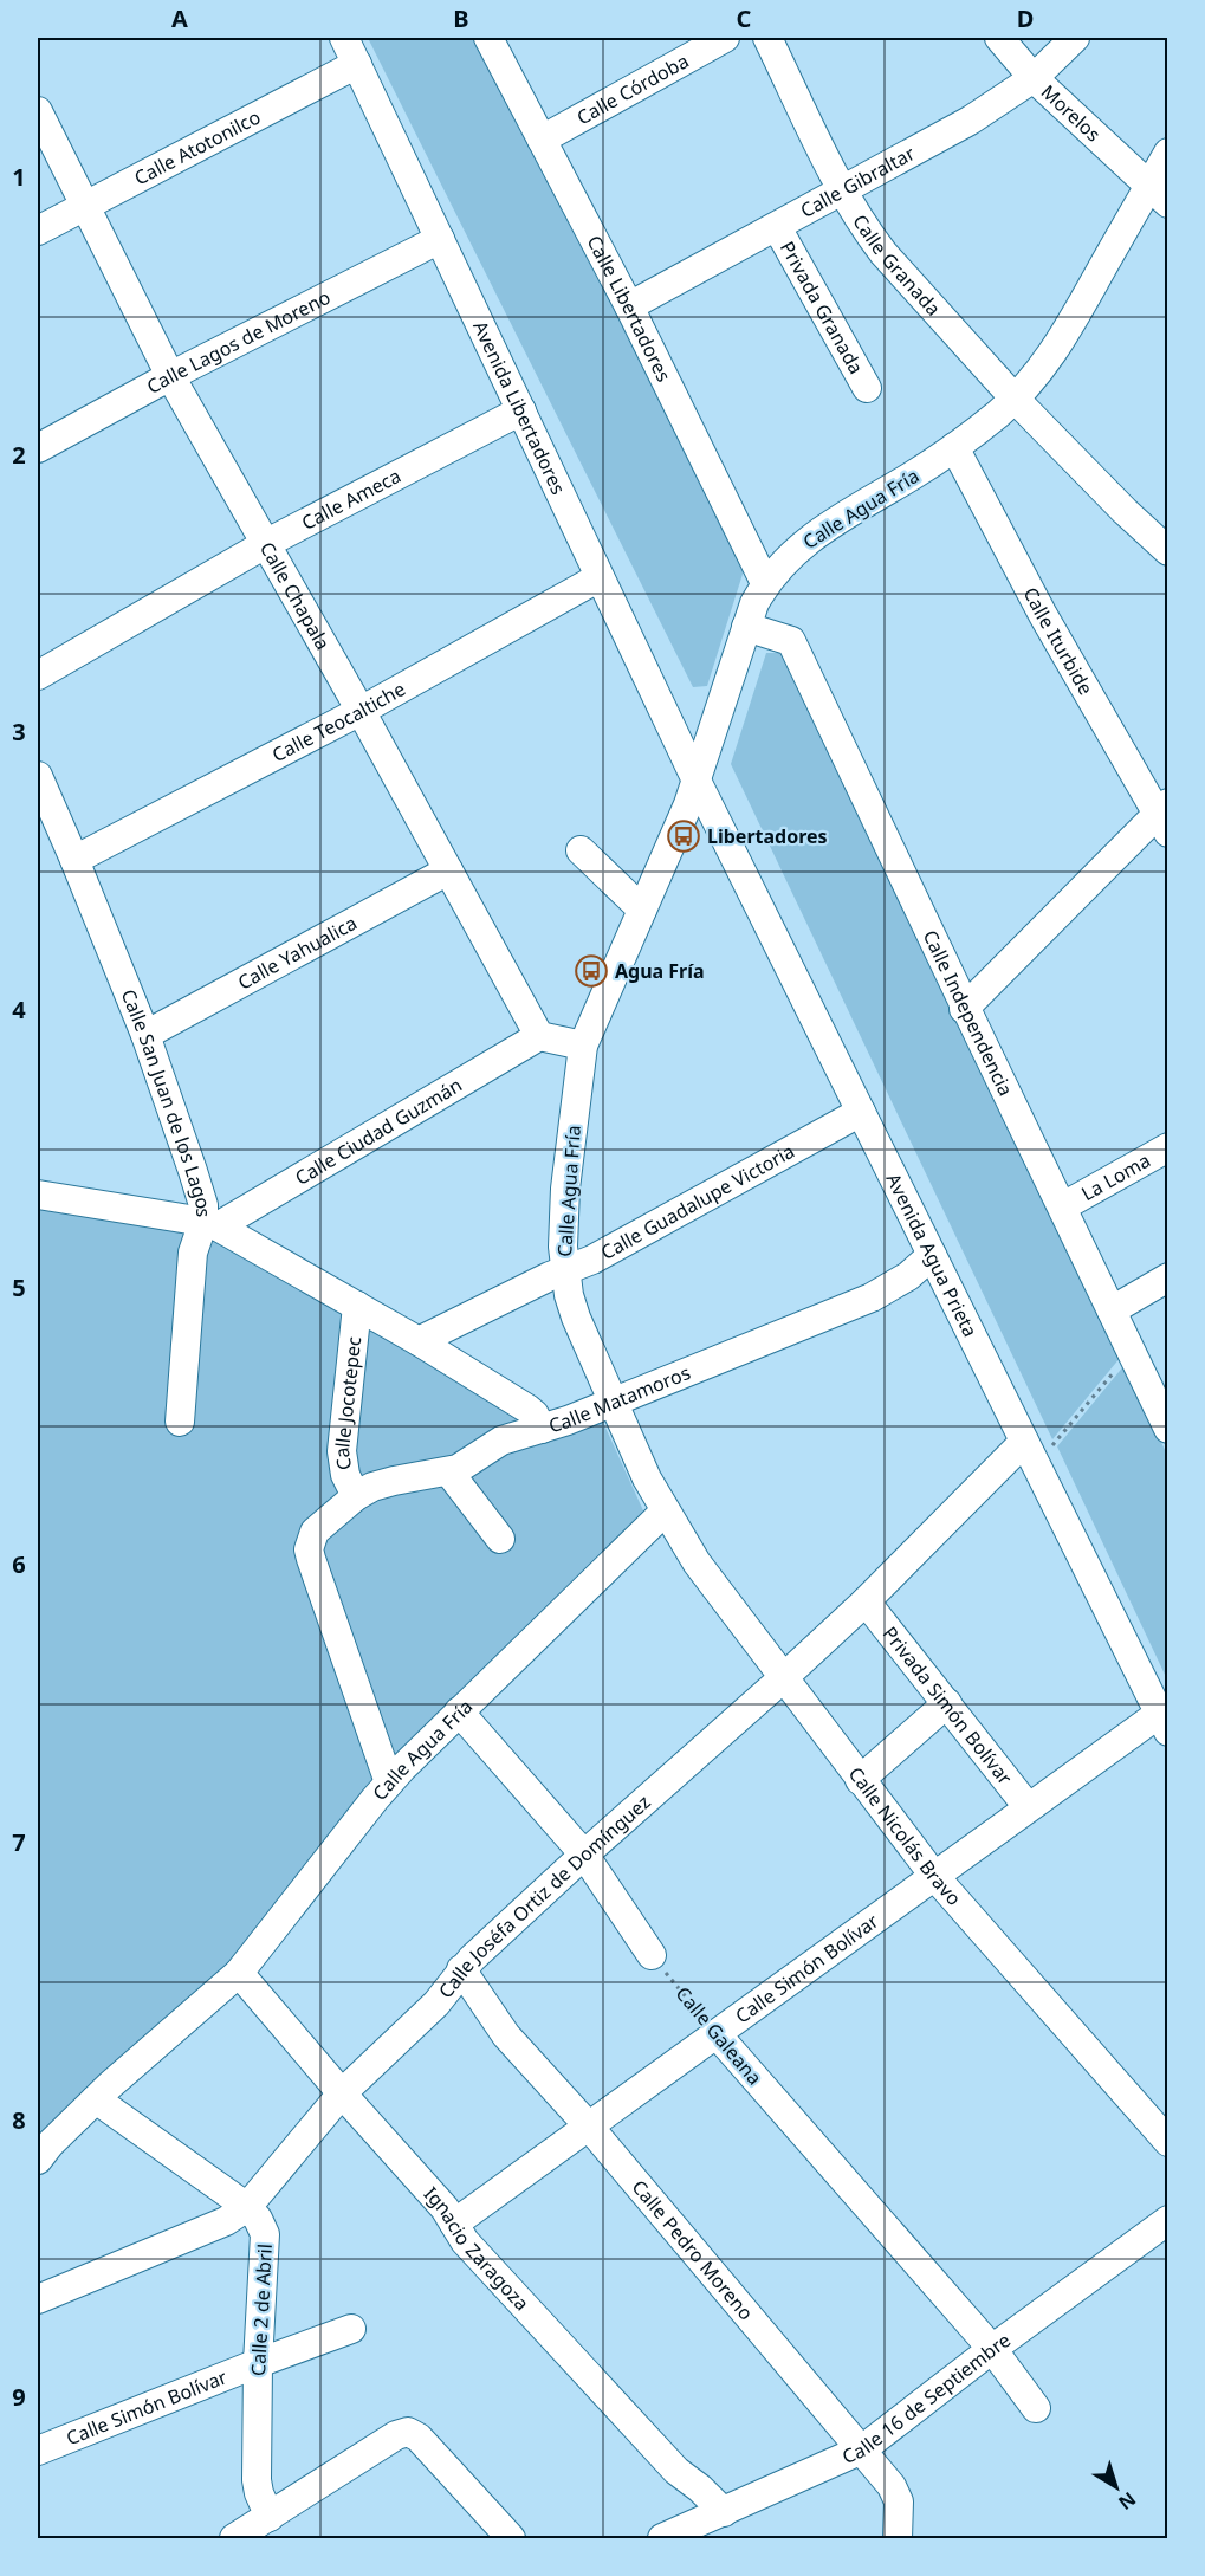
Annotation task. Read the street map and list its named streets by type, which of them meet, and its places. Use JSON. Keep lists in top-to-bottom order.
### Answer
{
  "streets": {
    "street": [
      "Calle Córdoba",
      "Morelos",
      "Calle Atotonilco",
      "Calle Gibraltar",
      "Calle Granada",
      "Privada Granada",
      "Calle Libertadores",
      "Calle Lagos de Moreno",
      "Avenida Libertadores",
      "Calle Ameca",
      "Calle Agua Fría",
      "Calle Chapala",
      "Calle Iturbide",
      "Calle Teocaltiche",
      "Calle Yahualica",
      "Calle Independencia",
      "Calle San Juan de los Lagos",
      "Calle Ciudad Guzmán",
      "La Loma",
      "Calle Guadalupe Victoria",
      "Avenida Agua Prieta",
      "Calle Matamoros",
      "Calle Jocotepec",
      "Privada Simón Bolívar",
      "Calle Nicolás Bravo",
      "Calle Joséfa Ortiz de Domínguez",
      "Calle Simón Bolívar",
      "Calle Galeana",
      "Ignacio Zaragoza",
      "Calle Pedro Moreno",
      "Calle 2 de Abril",
      "Calle 16 de Septiembre"
    ]
  },
  "crossings": [
    ["Calle Córdoba", "Calle Libertadores"],
    ["Morelos", "Calle Gibraltar"],
    ["Morelos", "Calle Agua Fría"],
    ["Calle Atotonilco", "Avenida Libertadores"],
    ["Calle Atotonilco", "Calle Chapala"],
    ["Calle Gibraltar", "Calle Granada"],
    ["Calle Gibraltar", "Privada Granada"],
    ["Calle Gibraltar", "Calle Libertadores"],
    ["Calle Granada", "Calle Agua Fría"],
    ["Calle Libertadores", "Calle Agua Fría"],
    ["Calle Lagos de Moreno", "Avenida Libertadores"],
    ["Calle Lagos de Moreno", "Calle Chapala"],
    ["Avenida Libertadores", "Calle Ameca"],
    ["Avenida Libertadores", "Calle Agua Fría"],
    ["Avenida Libertadores", "Calle Teocaltiche"],
    ["Avenida Libertadores", "Avenida Agua Prieta"],
    ["Calle Ameca", "Calle Chapala"],
    ["Calle Agua Fría", "Calle Iturbide"],
    ["Calle Agua Fría", "Calle Independencia"],
    ["Calle Agua Fría", "Calle Guadalupe Victoria"],
    ["Calle Agua Fría", "Avenida Agua Prieta"],
    ["Calle Agua Fría", "Calle Matamoros"],
    ["Calle Agua Fría", "Calle Nicolás Bravo"],
    ["Calle Agua Fría", "Ignacio Zaragoza"],
    ["Calle Agua Fría", "Calle 2 de Abril"],
    ["Calle Chapala", "Calle Teocaltiche"],
    ["Calle Chapala", "Calle Yahualica"],
    ["Calle Chapala", "Calle Ciudad Guzmán"],
    ["Calle Teocaltiche", "Calle San Juan de los Lagos"],
    ["Calle Yahualica", "Calle San Juan de los Lagos"],
    ["Calle Independencia", "La Loma"],
    ["Calle San Juan de los Lagos", "Calle Ciudad Guzmán"],
    ["Calle San Juan de los Lagos", "Calle Guadalupe Victoria"],
    ["Calle San Juan de los Lagos", "Calle Matamoros"],
    ["Calle San Juan de los Lagos", "Calle Jocotepec"],
    ["Calle Guadalupe Victoria", "Avenida Agua Prieta"],
    ["Avenida Agua Prieta", "Calle Matamoros"],
    ["Avenida Agua Prieta", "Calle Joséfa Ortiz de Domínguez"],
    ["Avenida Agua Prieta", "Calle Simón Bolívar"],
    ["Calle Matamoros", "Calle Jocotepec"],
    ["Privada Simón Bolívar", "Calle Joséfa Ortiz de Domínguez"],
    ["Privada Simón Bolívar", "Calle Simón Bolívar"],
    ["Calle Nicolás Bravo", "Calle Joséfa Ortiz de Domínguez"],
    ["Calle Nicolás Bravo", "Calle Simón Bolívar"],
    ["Calle Joséfa Ortiz de Domínguez", "Ignacio Zaragoza"],
    ["Calle Joséfa Ortiz de Domínguez", "Calle Pedro Moreno"],
    ["Calle Joséfa Ortiz de Domínguez", "Calle 2 de Abril"],
    ["Calle Simón Bolívar", "Calle Galeana"],
    ["Calle Simón Bolívar", "Ignacio Zaragoza"],
    ["Calle Simón Bolívar", "Calle Pedro Moreno"],
    ["Calle Simón Bolívar", "Calle 2 de Abril"],
    ["Calle Galeana", "Calle 16 de Septiembre"],
    ["Ignacio Zaragoza", "Calle 16 de Septiembre"],
    ["Calle Pedro Moreno", "Calle 16 de Septiembre"]
  ],
  "places": {
    "bus stop": ["Libertadores", "Agua Fría"]
  },
  "north": "bottom right",
  "grid": {
    "columns": [
      "A",
      "B",
      "C",
      "D"
    ],
    "rows": [
      "1",
      "2",
      "3",
      "4",
      "5",
      "6",
      "7",
      "8",
      "9"
    ]
  }
}
